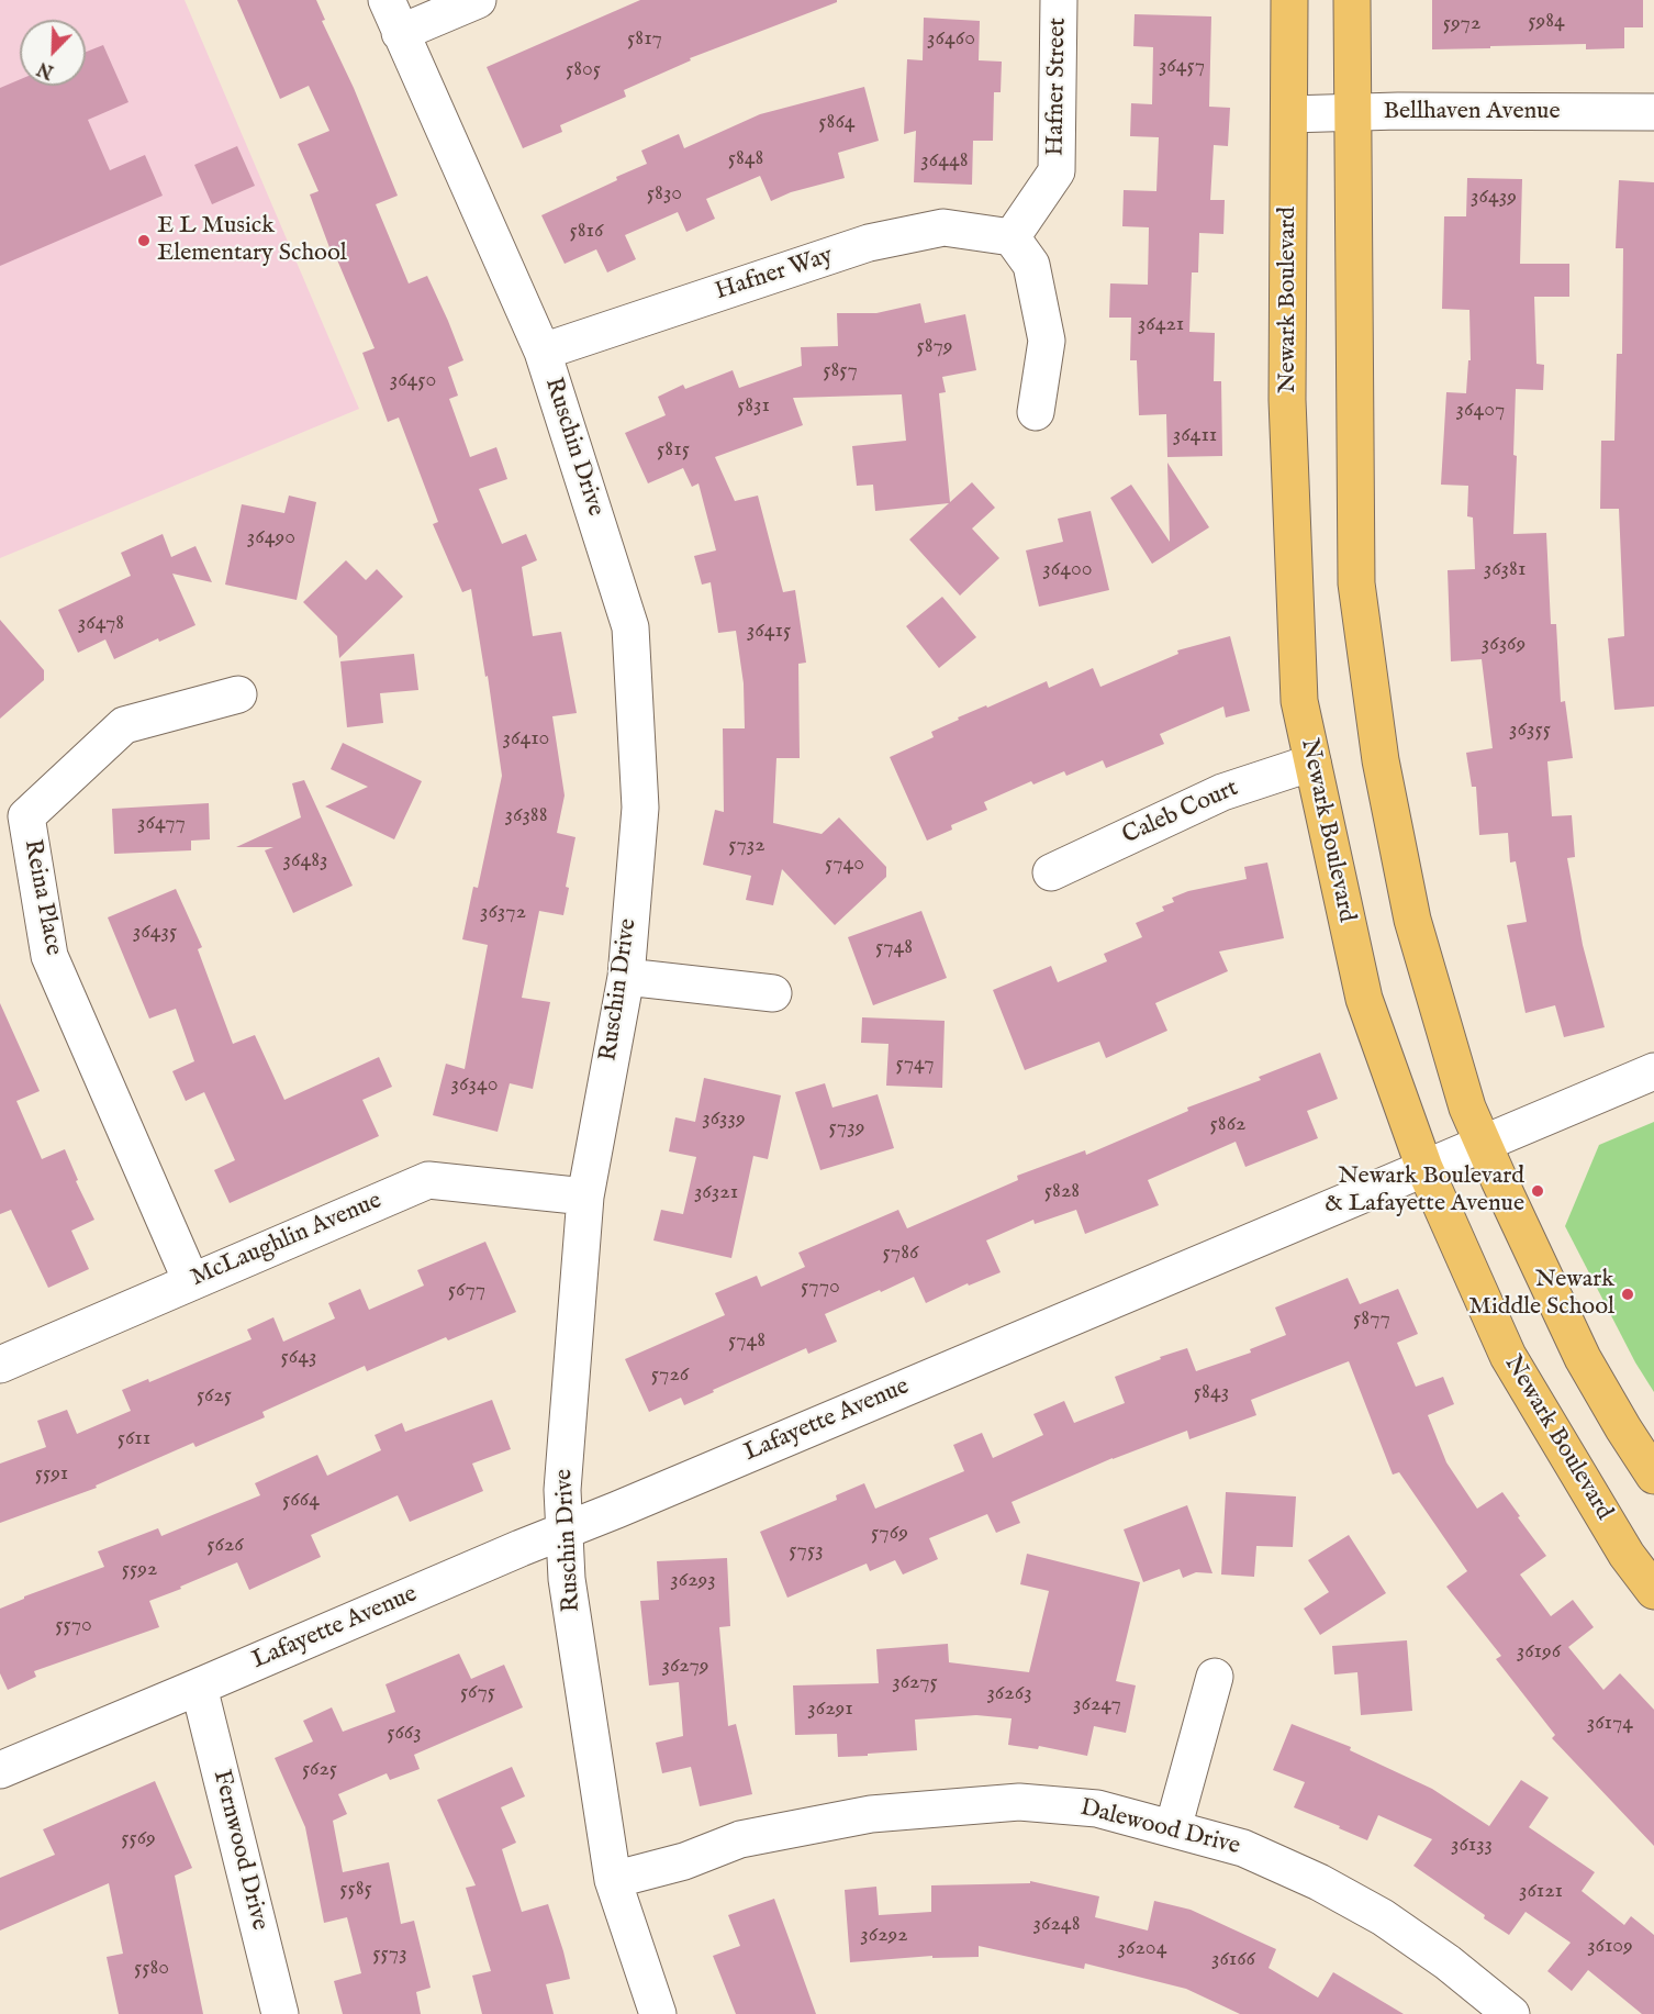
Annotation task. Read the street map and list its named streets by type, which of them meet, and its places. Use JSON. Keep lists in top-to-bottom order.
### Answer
{
  "streets": {
    "main road": ["Newark Boulevard"],
    "street": [
      "Hafner Street",
      "Bellhaven Avenue",
      "Hafner Way",
      "Ruschin Drive",
      "Caleb Court",
      "Reina Place",
      "McLaughlin Avenue",
      "Lafayette Avenue",
      "Dalewood Drive",
      "Fernwood Drive"
    ]
  },
  "crossings": [
    ["Hafner Street", "Hafner Way"],
    ["Bellhaven Avenue", "Newark Boulevard"],
    ["Hafner Way", "Ruschin Drive"],
    ["Newark Boulevard", "Caleb Court"],
    ["Newark Boulevard", "Lafayette Avenue"],
    ["Ruschin Drive", "McLaughlin Avenue"],
    ["Ruschin Drive", "Lafayette Avenue"],
    ["Ruschin Drive", "Dalewood Drive"],
    ["Reina Place", "McLaughlin Avenue"],
    ["Lafayette Avenue", "Fernwood Drive"]
  ],
  "places": ["E L Musick Elementary School", "Newark Boulevard & Lafayette Avenue", "Newark Middle School"],
  "house_numbers": [
    "5984",
    "5972",
    "5817",
    "36460",
    "36457",
    "5805",
    "5864",
    "5848",
    "36448",
    "5830",
    "36439",
    "5816",
    "36421",
    "5879",
    "5857",
    "36450",
    "5831",
    "36407",
    "36411",
    "5815",
    "36490",
    "36400",
    "36381",
    "36478",
    "36415",
    "36369",
    "36355",
    "36410",
    "36388",
    "36477",
    "5732",
    "36483",
    "5740",
    "36372",
    "36435",
    "5748",
    "5747",
    "36340",
    "36339",
    "5862",
    "5739",
    "5828",
    "36321",
    "5786",
    "5770",
    "5677",
    "5877",
    "5748",
    "5643",
    "5726",
    "5843",
    "5625",
    "5611",
    "5591",
    "5664",
    "5769",
    "5626",
    "5753",
    "5592",
    "36293",
    "5570",
    "36196",
    "36279",
    "36275",
    "5675",
    "36263",
    "36247",
    "36291",
    "36174",
    "5663",
    "5625",
    "5569",
    "36133",
    "5585",
    "36121",
    "36248",
    "36292",
    "36109",
    "36204",
    "5573",
    "36166",
    "5580"
  ],
  "north": "bottom left"
}
